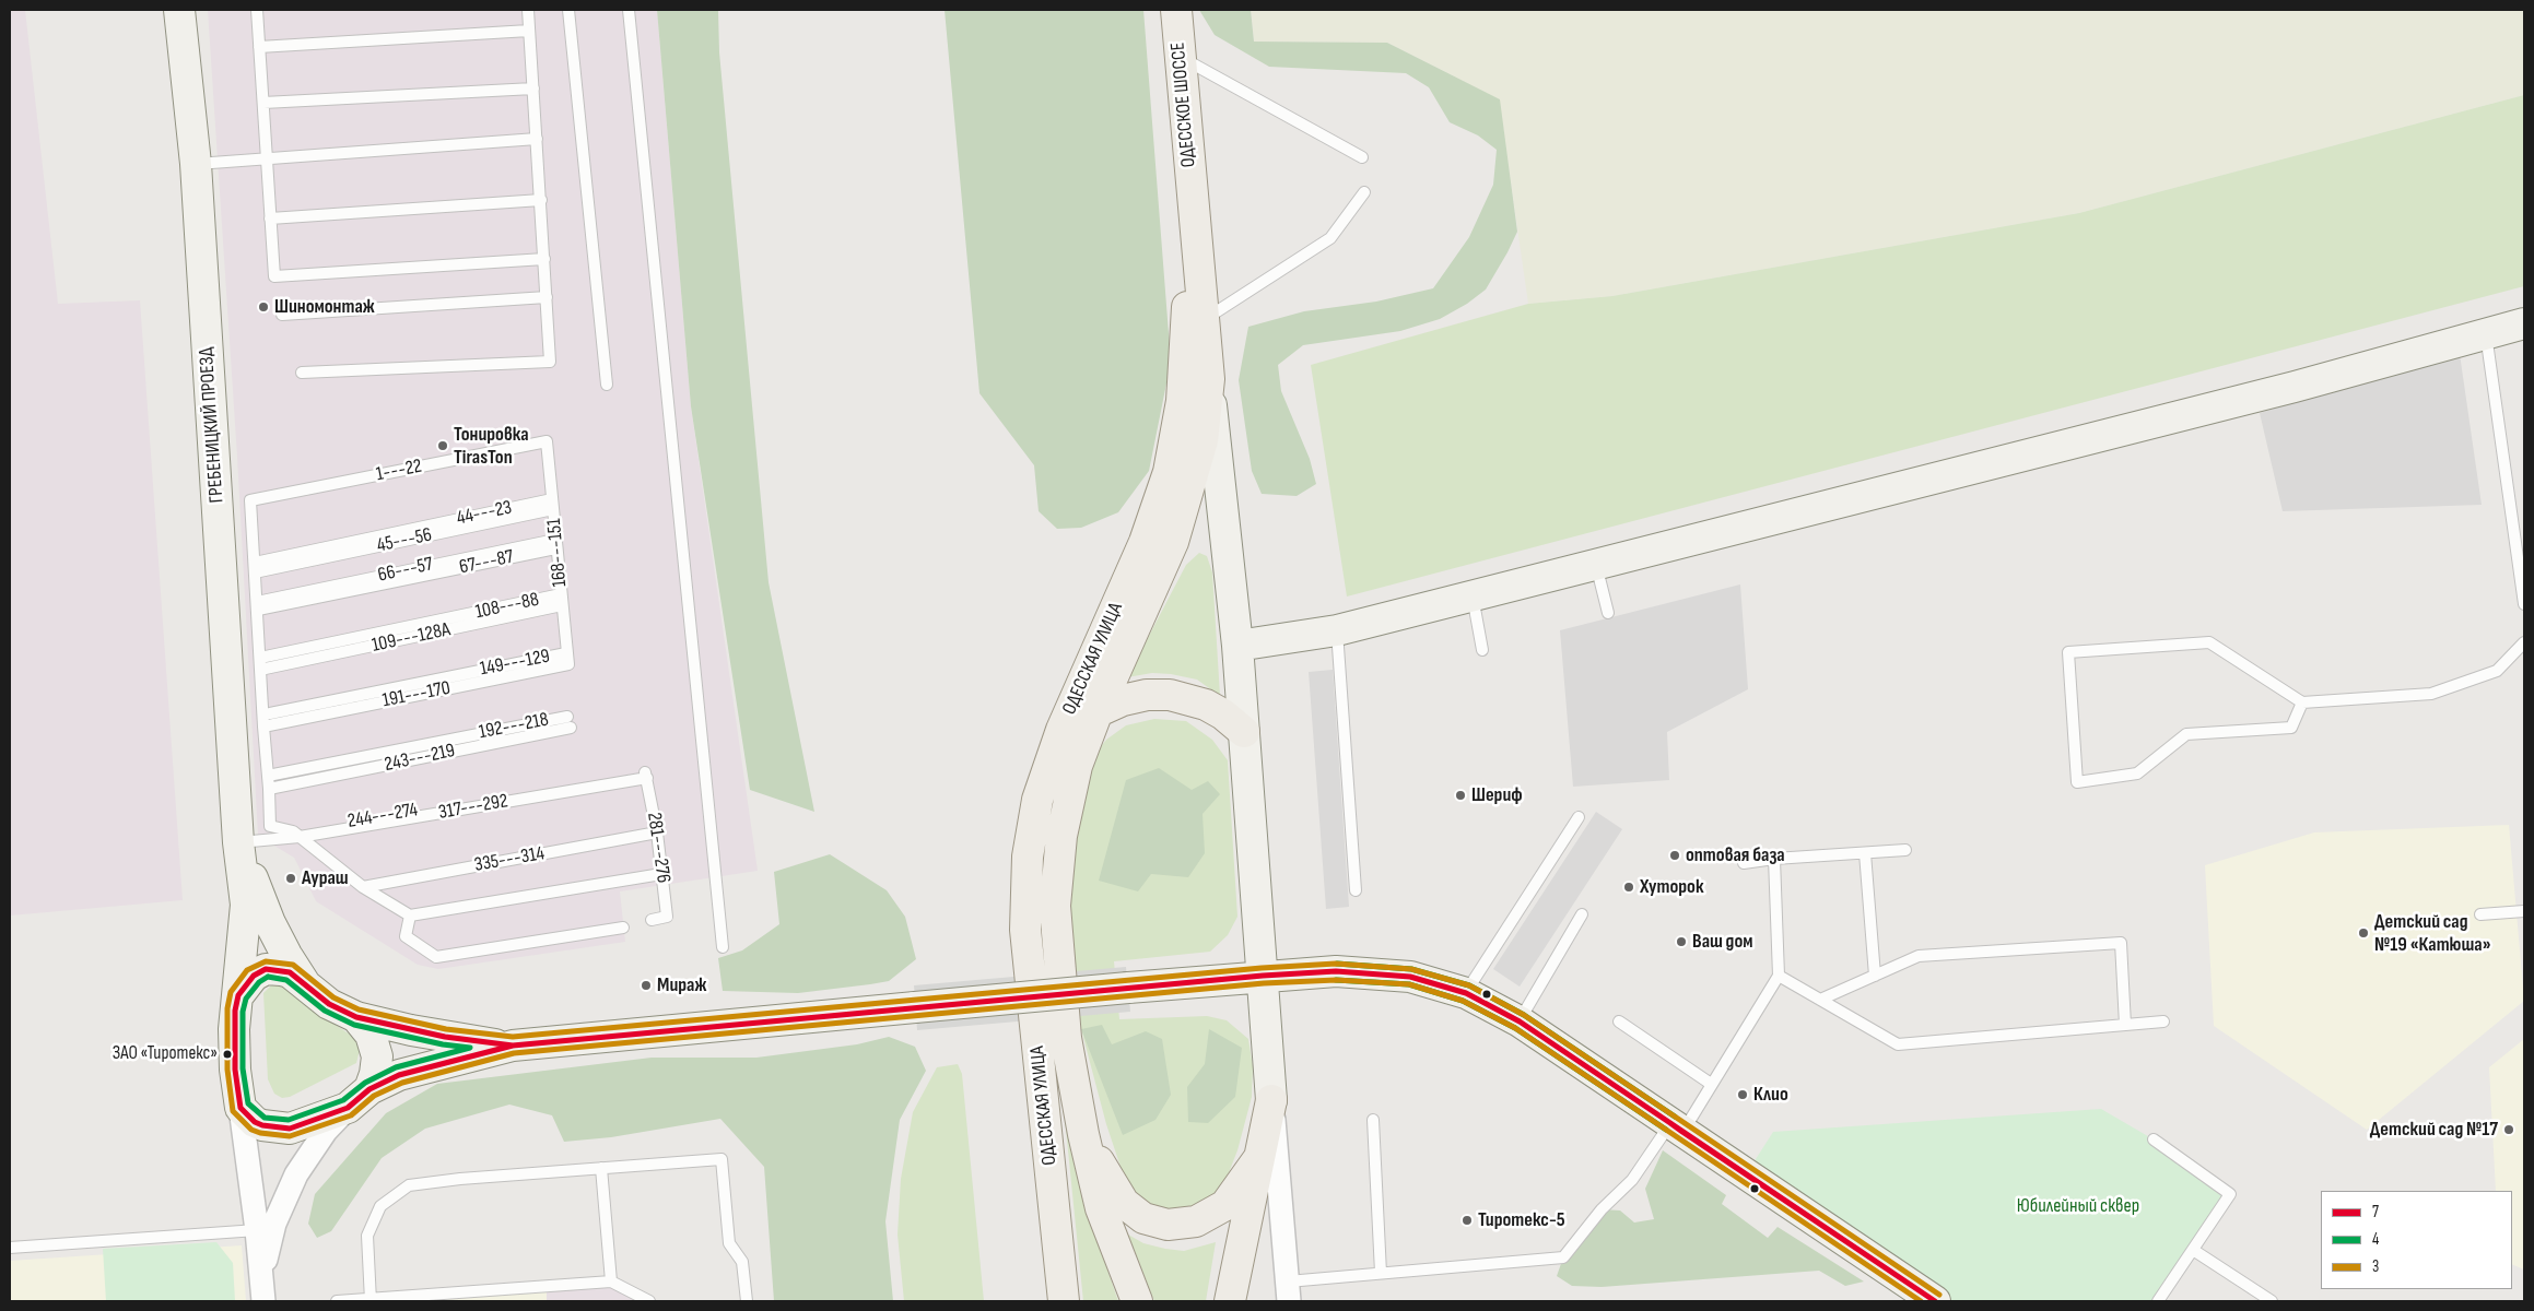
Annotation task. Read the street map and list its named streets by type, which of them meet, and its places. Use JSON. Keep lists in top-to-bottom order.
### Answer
{
  "streets": {
    "main road": ["ОДЕССКОЕ ШОССЕ", "ОДЕССКАЯ УЛИЦА"],
    "street": ["ГРЕБЕНИЦКИЙ ПРОЕЗД"],
    "lane": [
      "1---22",
      "45---56",
      "168---151",
      "67---87",
      "109---128А",
      "149---129",
      "191---170",
      "192---218",
      "243---219",
      "244---274",
      "281---276",
      "335---314"
    ]
  },
  "crossings": [
    ["ОДЕССКОЕ ШОССЕ", "ОДЕССКАЯ УЛИЦА"],
    ["ГРЕБЕНИЦКИЙ ПРОЕЗД", "244---274"],
    ["1---22", "45---56"],
    ["1---22", "168---151"],
    ["45---56", "168---151"],
    ["168---151", "67---87"],
    ["168---151", "109---128А"],
    ["168---151", "149---129"],
    ["168---151", "191---170"],
    ["149---129", "191---170"],
    ["192---218", "243---219"],
    ["244---274", "281---276"],
    ["281---276", "335---314"]
  ],
  "parks": ["Юбилейный сквер"],
  "places": [
    "Шиномонтаж",
    "Тонировка TirasTon",
    "Шериф",
    "оптовая база",
    "Аураш",
    "Хуторок",
    "Детский сад №19 «Катюша»",
    "Ваш дом",
    "Мираж",
    "ЗАО «Тиротекс»",
    "Клио",
    "Детский сад №17",
    "Тиротекс-5"
  ],
  "lines": ["transit line 3", "transit line 4", "transit line 7"],
  "legend": ["7", "4", "3"]
}
